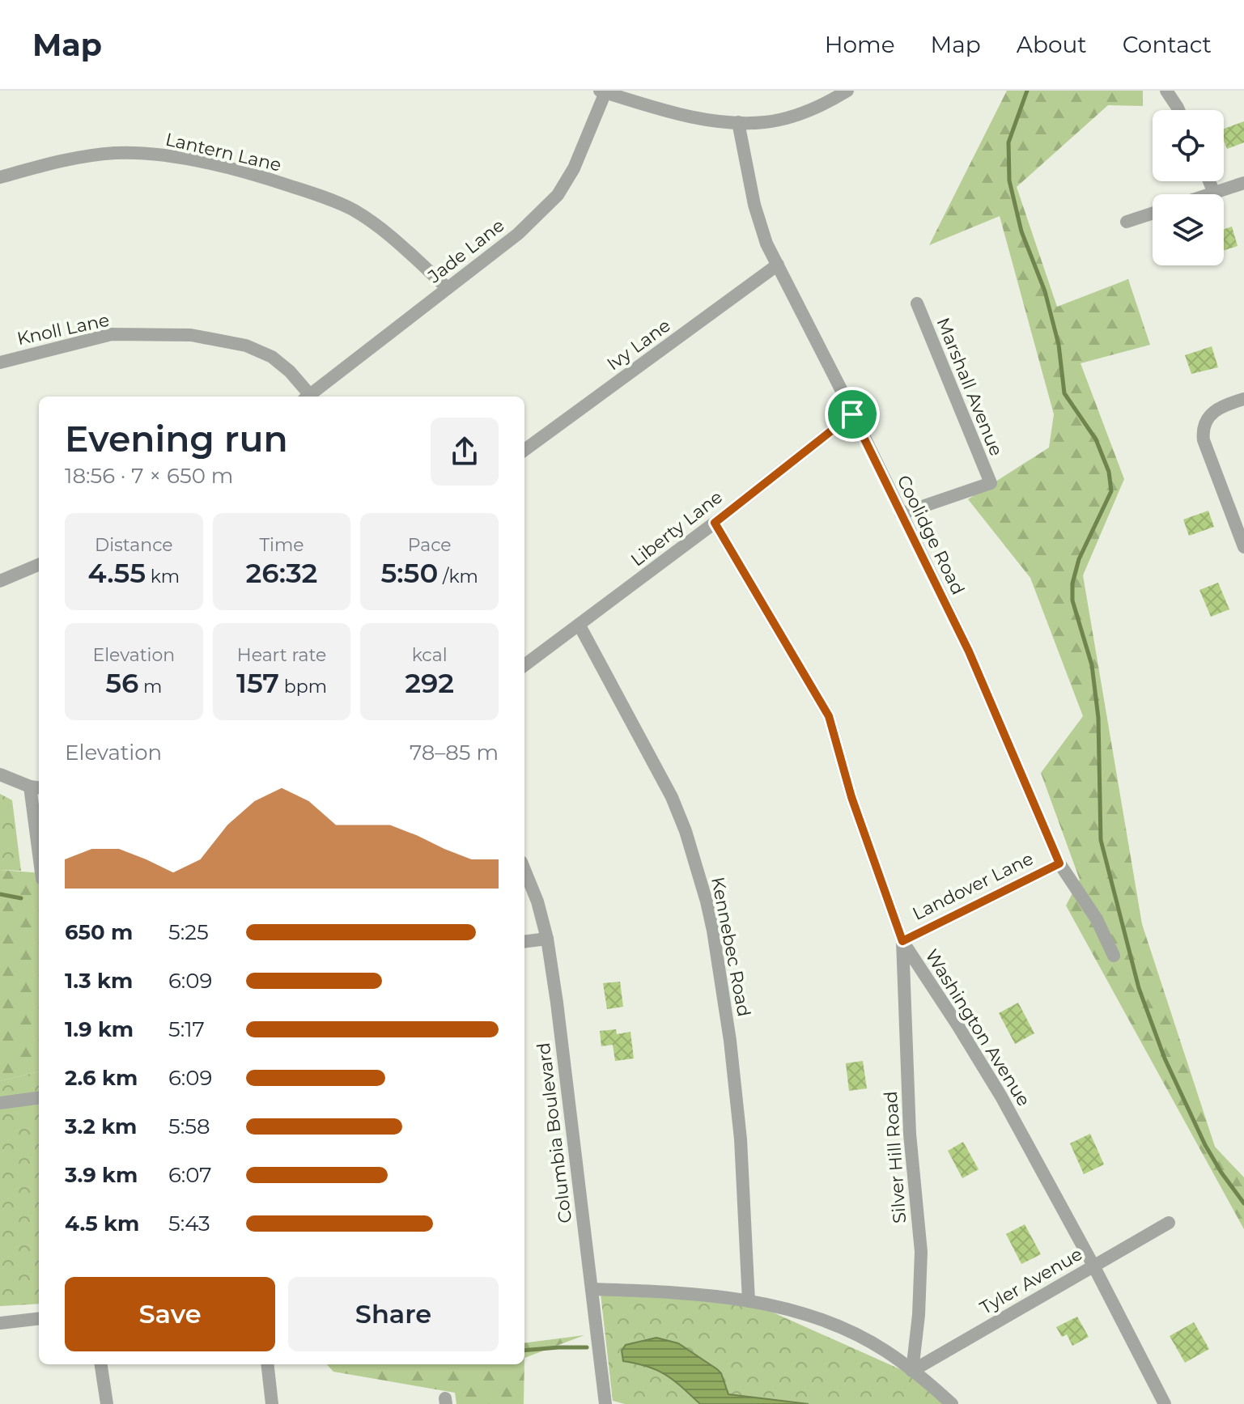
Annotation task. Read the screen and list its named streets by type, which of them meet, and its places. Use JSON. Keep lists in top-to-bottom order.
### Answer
{
  "streets": {
    "street": [
      "Lantern Lane",
      "Jade Lane",
      "Knoll Lane",
      "Ivy Lane",
      "Marshall Avenue",
      "Liberty Lane",
      "Coolidge Road",
      "Landover Lane",
      "Kennebec Road",
      "Washington Avenue",
      "Columbia Boulevard",
      "Silver Hill Road",
      "Tyler Avenue"
    ]
  },
  "crossings": [
    ["Lantern Lane", "Jade Lane"],
    ["Ivy Lane", "Coolidge Road"],
    ["Marshall Avenue", "Coolidge Road"],
    ["Liberty Lane", "Coolidge Road"],
    ["Liberty Lane", "Kennebec Road"],
    ["Liberty Lane", "Washington Avenue"],
    ["Coolidge Road", "Landover Lane"],
    ["Landover Lane", "Washington Avenue"],
    ["Landover Lane", "Silver Hill Road"],
    ["Washington Avenue", "Silver Hill Road"],
    ["Washington Avenue", "Tyler Avenue"],
    ["Silver Hill Road", "Tyler Avenue"]
  ],
  "page": {
    "header": "Map",
    "nav": [
      "Home",
      "Map",
      "About",
      "Contact"
    ],
    "heading": ["Evening run", "18:56 · 7 × 650 m"],
    "stats": [
      ["Distance", "4.55 km"],
      ["Time", "26:32"],
      ["Pace", "5:50 /km"],
      ["Elevation", "56 m"],
      ["Heart rate", "157 bpm"],
      ["kcal", "292"]
    ],
    "chart": ["Elevation", "78–85 m"],
    "list": [
      {
        "name": "650 m",
        "note": "5:25"
      },
      {
        "name": "1.3 km",
        "note": "6:09"
      },
      {
        "name": "1.9 km",
        "note": "5:17"
      },
      {
        "name": "2.6 km",
        "note": "6:09"
      },
      {
        "name": "3.2 km",
        "note": "5:58"
      },
      {
        "name": "3.9 km",
        "note": "6:07"
      },
      {
        "name": "4.5 km",
        "note": "5:43"
      }
    ],
    "buttons": ["Save", "Share"]
  }
}
